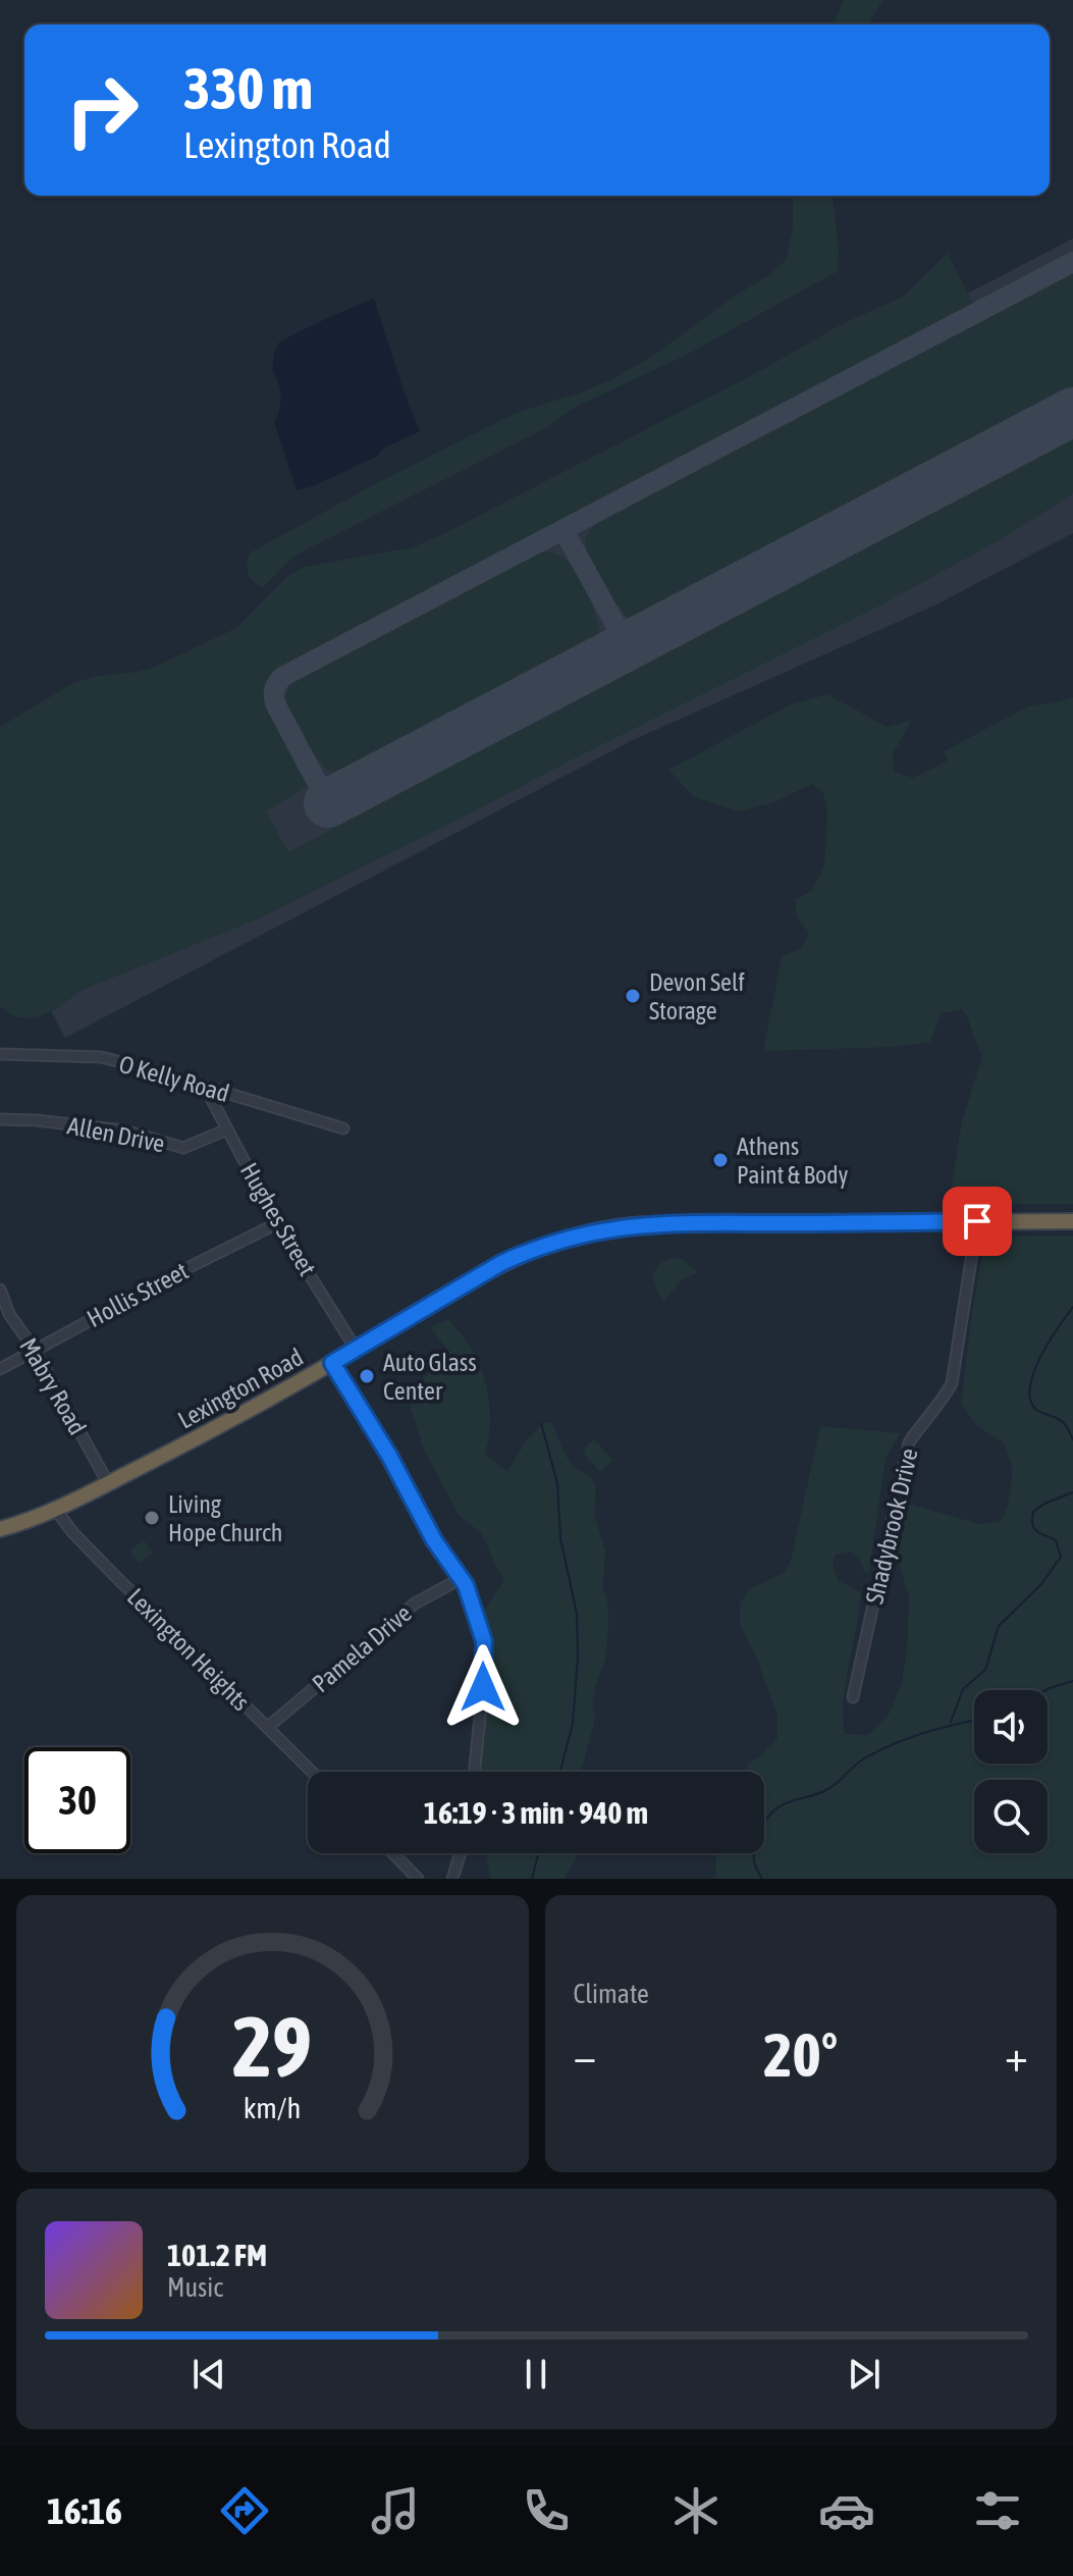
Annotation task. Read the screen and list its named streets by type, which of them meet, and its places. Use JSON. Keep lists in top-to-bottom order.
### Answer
{
  "streets": {
    "highway": ["Lexington Road"],
    "street": [
      "O Kelly Road",
      "Allen Drive",
      "Hughes Street",
      "Hollis Street",
      "Mabry Road",
      "Shadybrook Drive",
      "Pamela Drive",
      "Lexington Heights"
    ]
  },
  "crossings": [
    ["O Kelly Road", "Hughes Street"],
    ["Allen Drive", "Hughes Street"],
    ["Hughes Street", "Hollis Street"],
    ["Hughes Street", "Lexington Road"],
    ["Hollis Street", "Mabry Road"],
    ["Mabry Road", "Lexington Road"],
    ["Lexington Road", "Shadybrook Drive"],
    ["Lexington Road", "Lexington Heights"],
    ["Pamela Drive", "Lexington Heights"]
  ],
  "places": [
    "Devon Self Storage",
    "Athens Paint & Body",
    "Auto Glass Center",
    "Living Hope Church"
  ],
  "page": {
    "turn": ["330 m", "Lexington Road"],
    "limit": "30",
    "trip": "16:19 · 3 min · 940 m",
    "tile": "Climate",
    "heat": ["−", "20°", "+"],
    "song": ["101.2 FM", "Music"],
    "tabs": "16:16",
    "gauge": ["29", "km/h"]
  }
}
